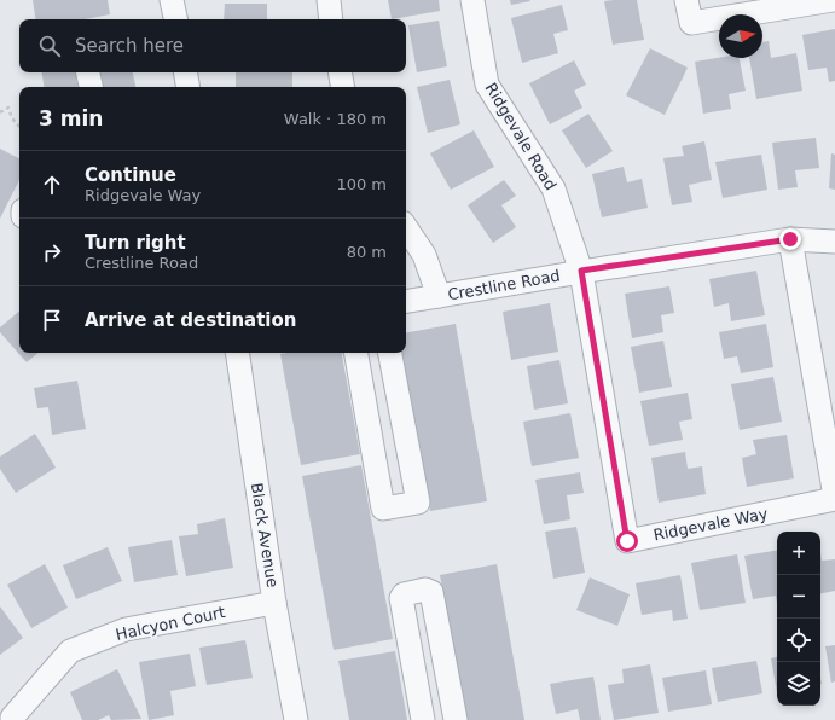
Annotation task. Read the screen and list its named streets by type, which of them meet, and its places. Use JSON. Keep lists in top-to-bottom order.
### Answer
{
  "streets": {
    "street": [
      "Ridgevale Road",
      "Crestline Road",
      "Ridgevale Way",
      "Black Avenue",
      "Halcyon Court"
    ]
  },
  "crossings": [
    ["Ridgevale Road", "Crestline Road"],
    ["Ridgevale Road", "Ridgevale Way"],
    ["Crestline Road", "Ridgevale Way"],
    ["Black Avenue", "Halcyon Court"]
  ],
  "north": "right",
  "page": {
    "search": "Search here",
    "heading": ["3 min", "Walk · 180 m"],
    "list": [
      ["Continue", "Ridgevale Way", "100 m"],
      ["Turn right", "Crestline Road", "80 m"],
      "Arrive at destination"
    ],
    "map_buttons": ["+", "−"]
  }
}
